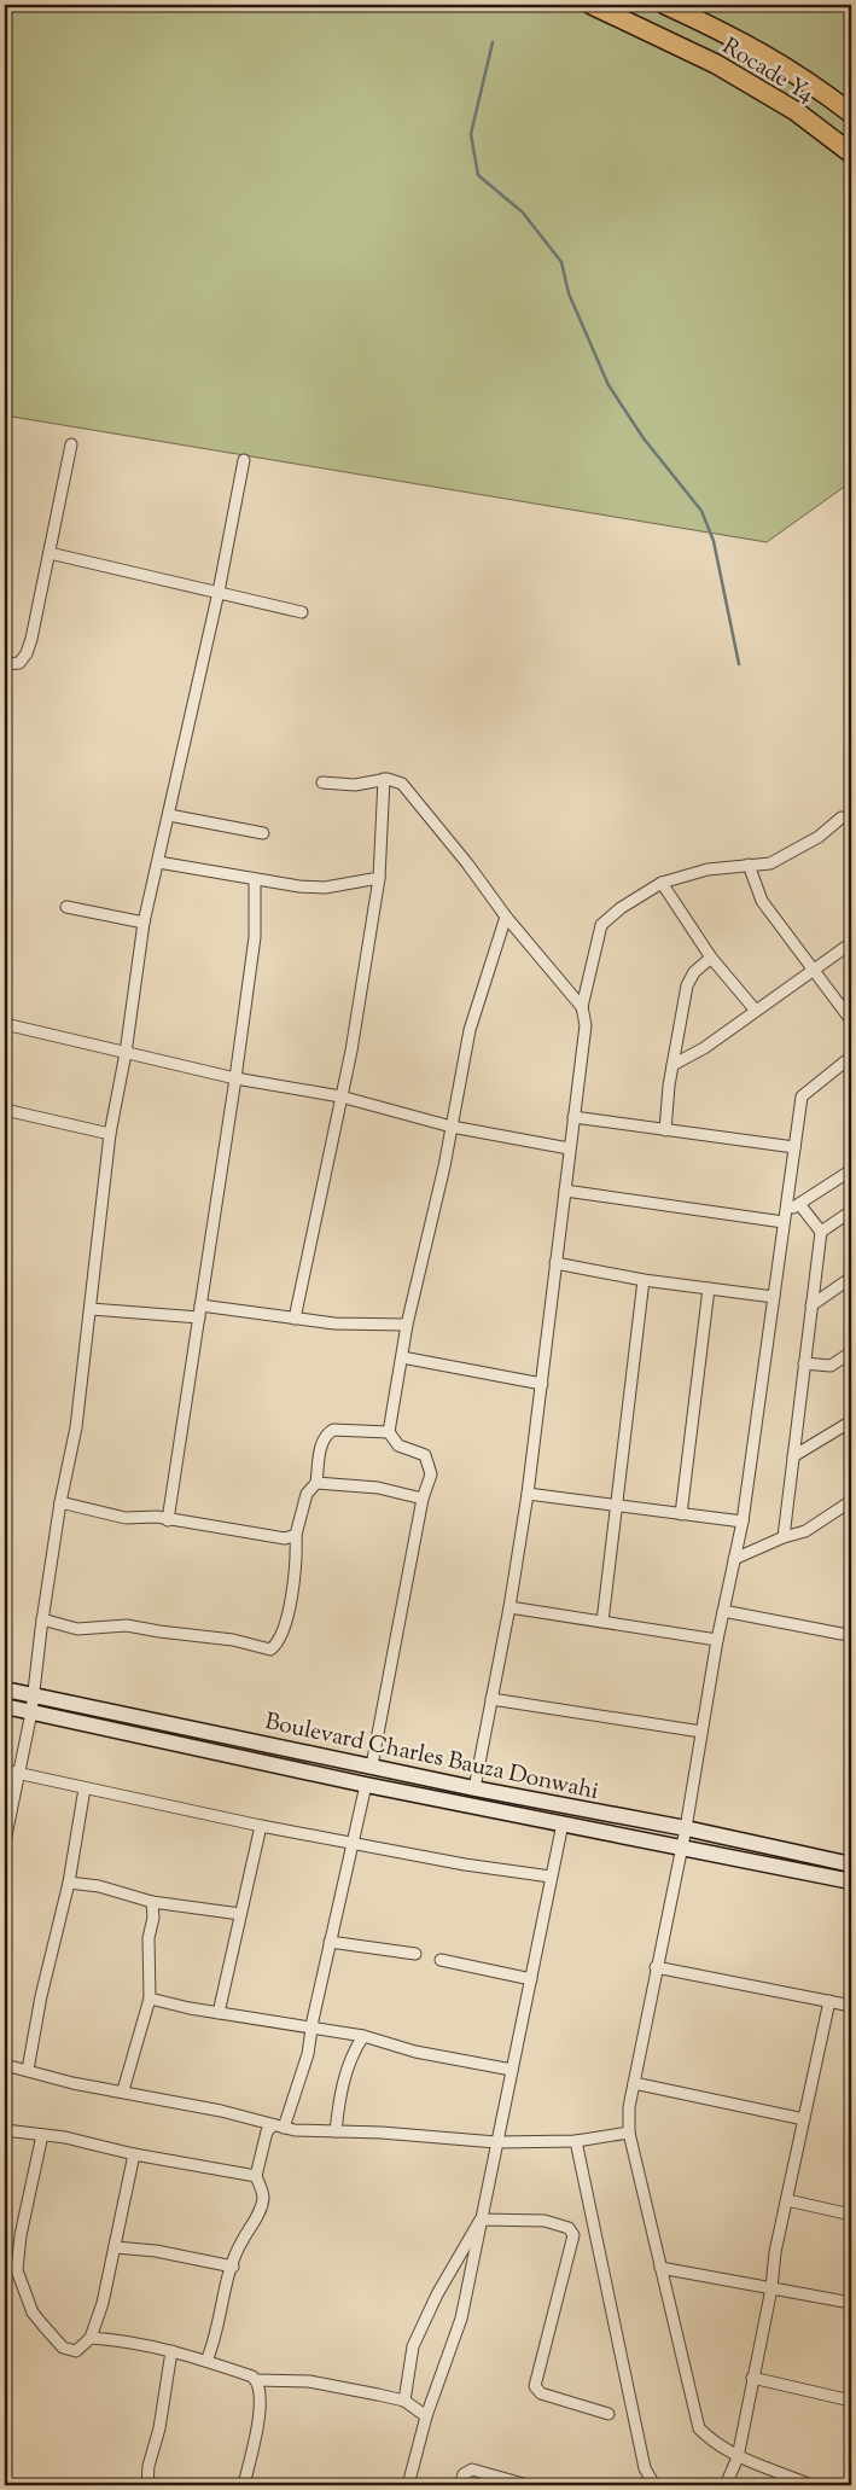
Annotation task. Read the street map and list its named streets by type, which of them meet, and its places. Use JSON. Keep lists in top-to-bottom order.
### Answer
{
  "streets": {
    "highway": ["Rocade Y4"],
    "main road": ["Boulevard Charles Bauza Donwahi"]
  }
}
